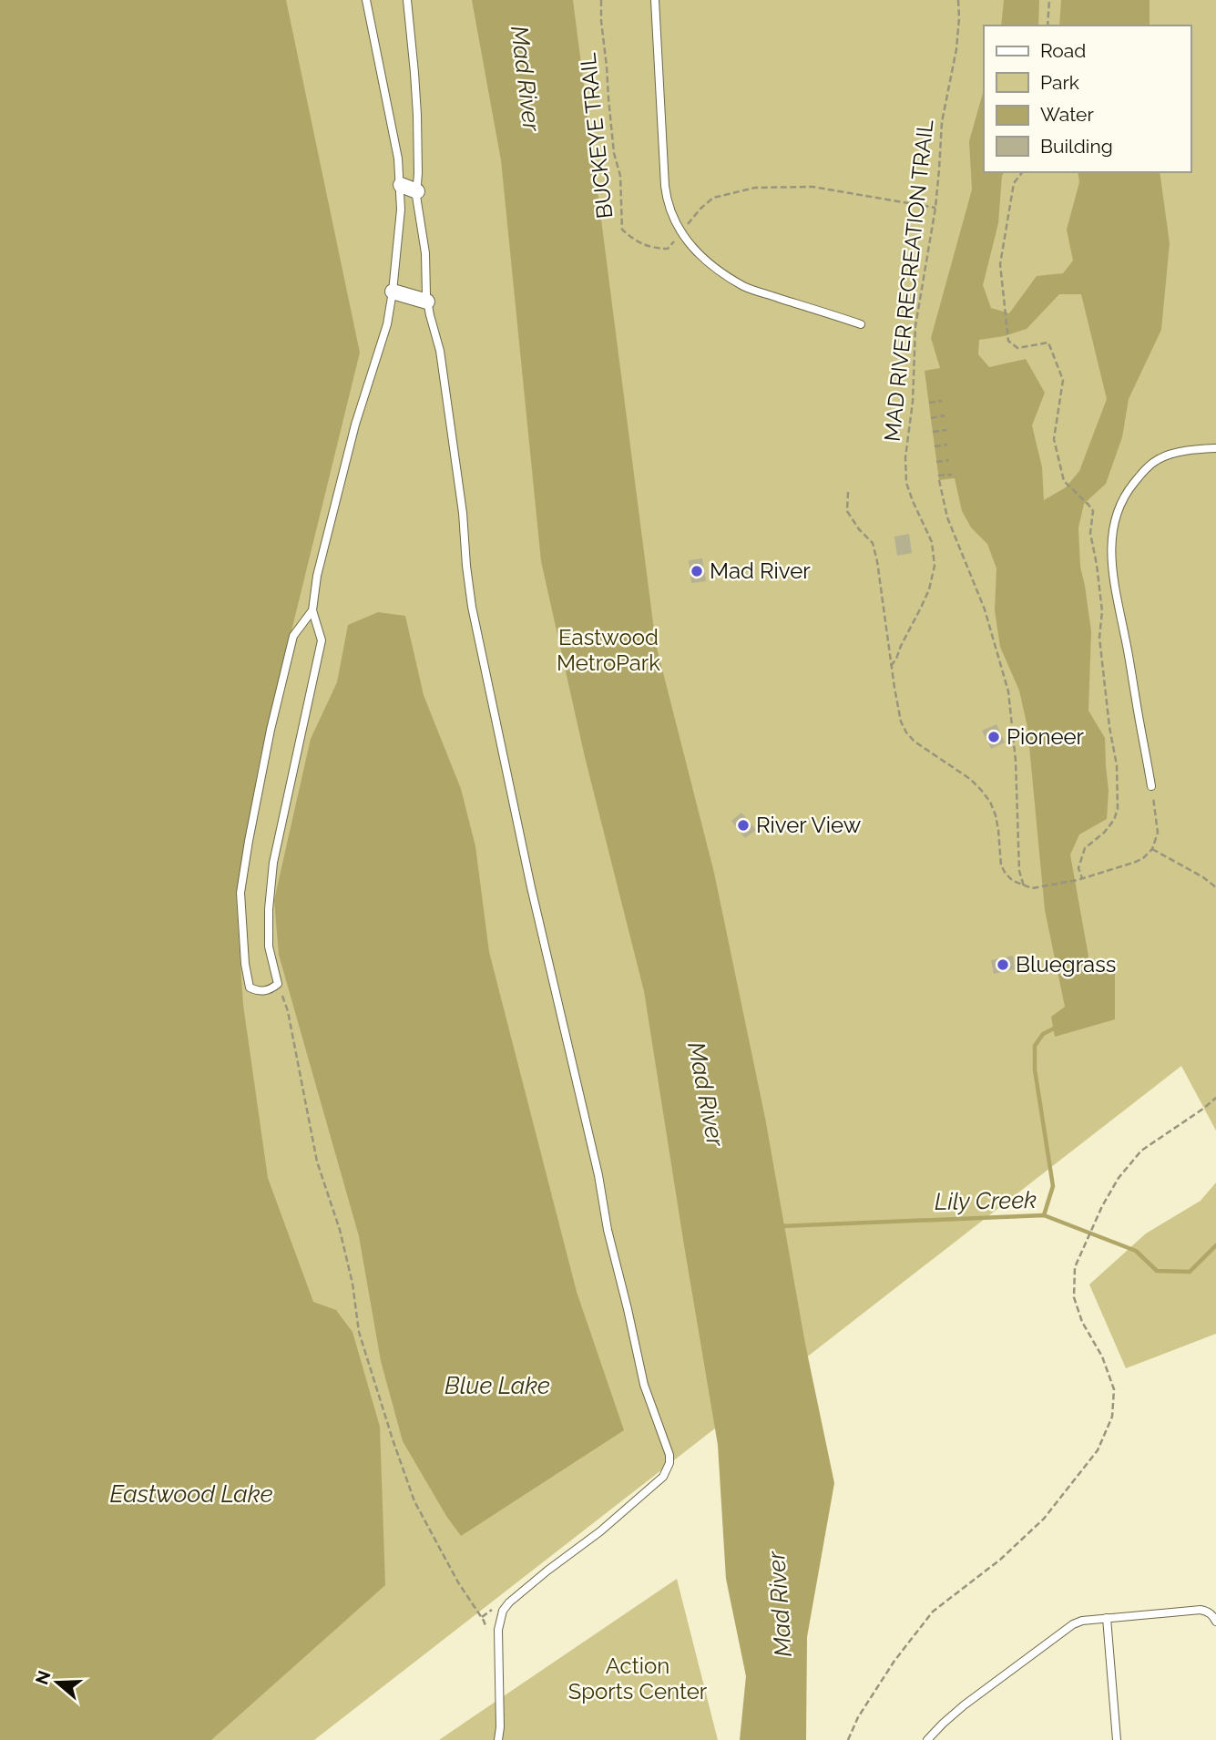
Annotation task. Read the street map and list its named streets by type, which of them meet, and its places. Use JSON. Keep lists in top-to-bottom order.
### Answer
{
  "streets": {
    "path": ["BUCKEYE TRAIL", "MAD RIVER RECREATION TRAIL"]
  },
  "crossings": [
    ["BUCKEYE TRAIL", "MAD RIVER RECREATION TRAIL"]
  ],
  "water": [
    "Mad River",
    "Lily Creek",
    "Blue Lake",
    "Eastwood Lake"
  ],
  "parks": ["Eastwood MetroPark", "Action Sports Center"],
  "places": [
    "Mad River",
    "Pioneer",
    "River View",
    "Bluegrass"
  ],
  "legend": [
    "Road",
    "Park",
    "Water",
    "Building"
  ],
  "north": "left"
}
